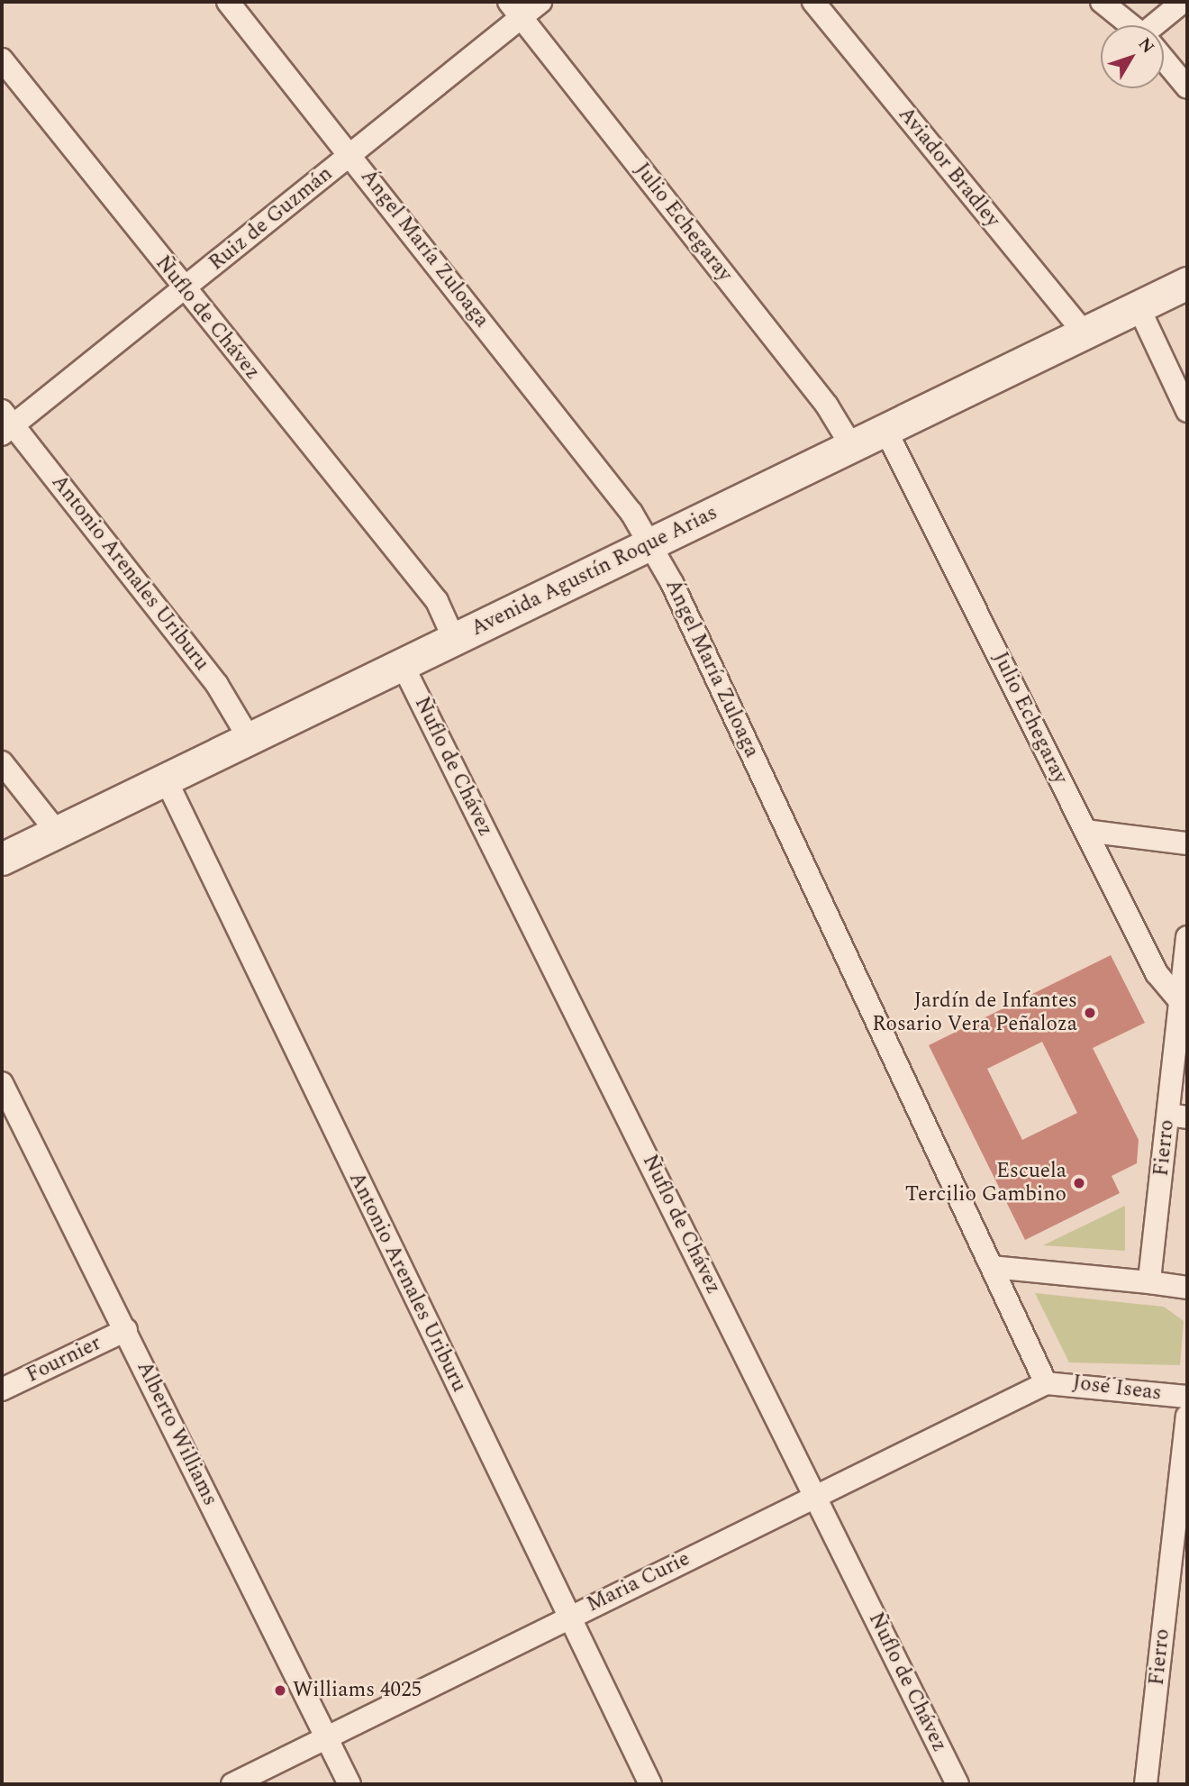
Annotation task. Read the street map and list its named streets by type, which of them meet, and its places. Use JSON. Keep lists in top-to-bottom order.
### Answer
{
  "streets": {
    "main road": ["Avenida Agustín Roque Arias"],
    "street": [
      "Aviador Bradley",
      "Ruiz de Guzmán",
      "Julio Echegaray",
      "Ángel María Zuloaga",
      "Ñuflo de Chávez",
      "Antonio Arenales Uriburu",
      "Fierro",
      "Fournier",
      "José Iseas",
      "Alberto Williams",
      "Maria Curie"
    ]
  },
  "crossings": [
    ["Aviador Bradley", "Avenida Agustín Roque Arias"],
    ["Ruiz de Guzmán", "Julio Echegaray"],
    ["Ruiz de Guzmán", "Ángel María Zuloaga"],
    ["Ruiz de Guzmán", "Ñuflo de Chávez"],
    ["Ruiz de Guzmán", "Antonio Arenales Uriburu"],
    ["Julio Echegaray", "Avenida Agustín Roque Arias"],
    ["Julio Echegaray", "Fierro"],
    ["Ángel María Zuloaga", "Avenida Agustín Roque Arias"],
    ["Ángel María Zuloaga", "José Iseas"],
    ["Ángel María Zuloaga", "Maria Curie"],
    ["Ñuflo de Chávez", "Avenida Agustín Roque Arias"],
    ["Ñuflo de Chávez", "Maria Curie"],
    ["Avenida Agustín Roque Arias", "Antonio Arenales Uriburu"],
    ["Antonio Arenales Uriburu", "Maria Curie"],
    ["Fournier", "Alberto Williams"],
    ["José Iseas", "Maria Curie"],
    ["Alberto Williams", "Maria Curie"]
  ],
  "places": ["Jardín de Infantes Rosario Vera Peñaloza", "Escuela Tercilio Gambino", "Williams 4025"],
  "north": "top right"
}
